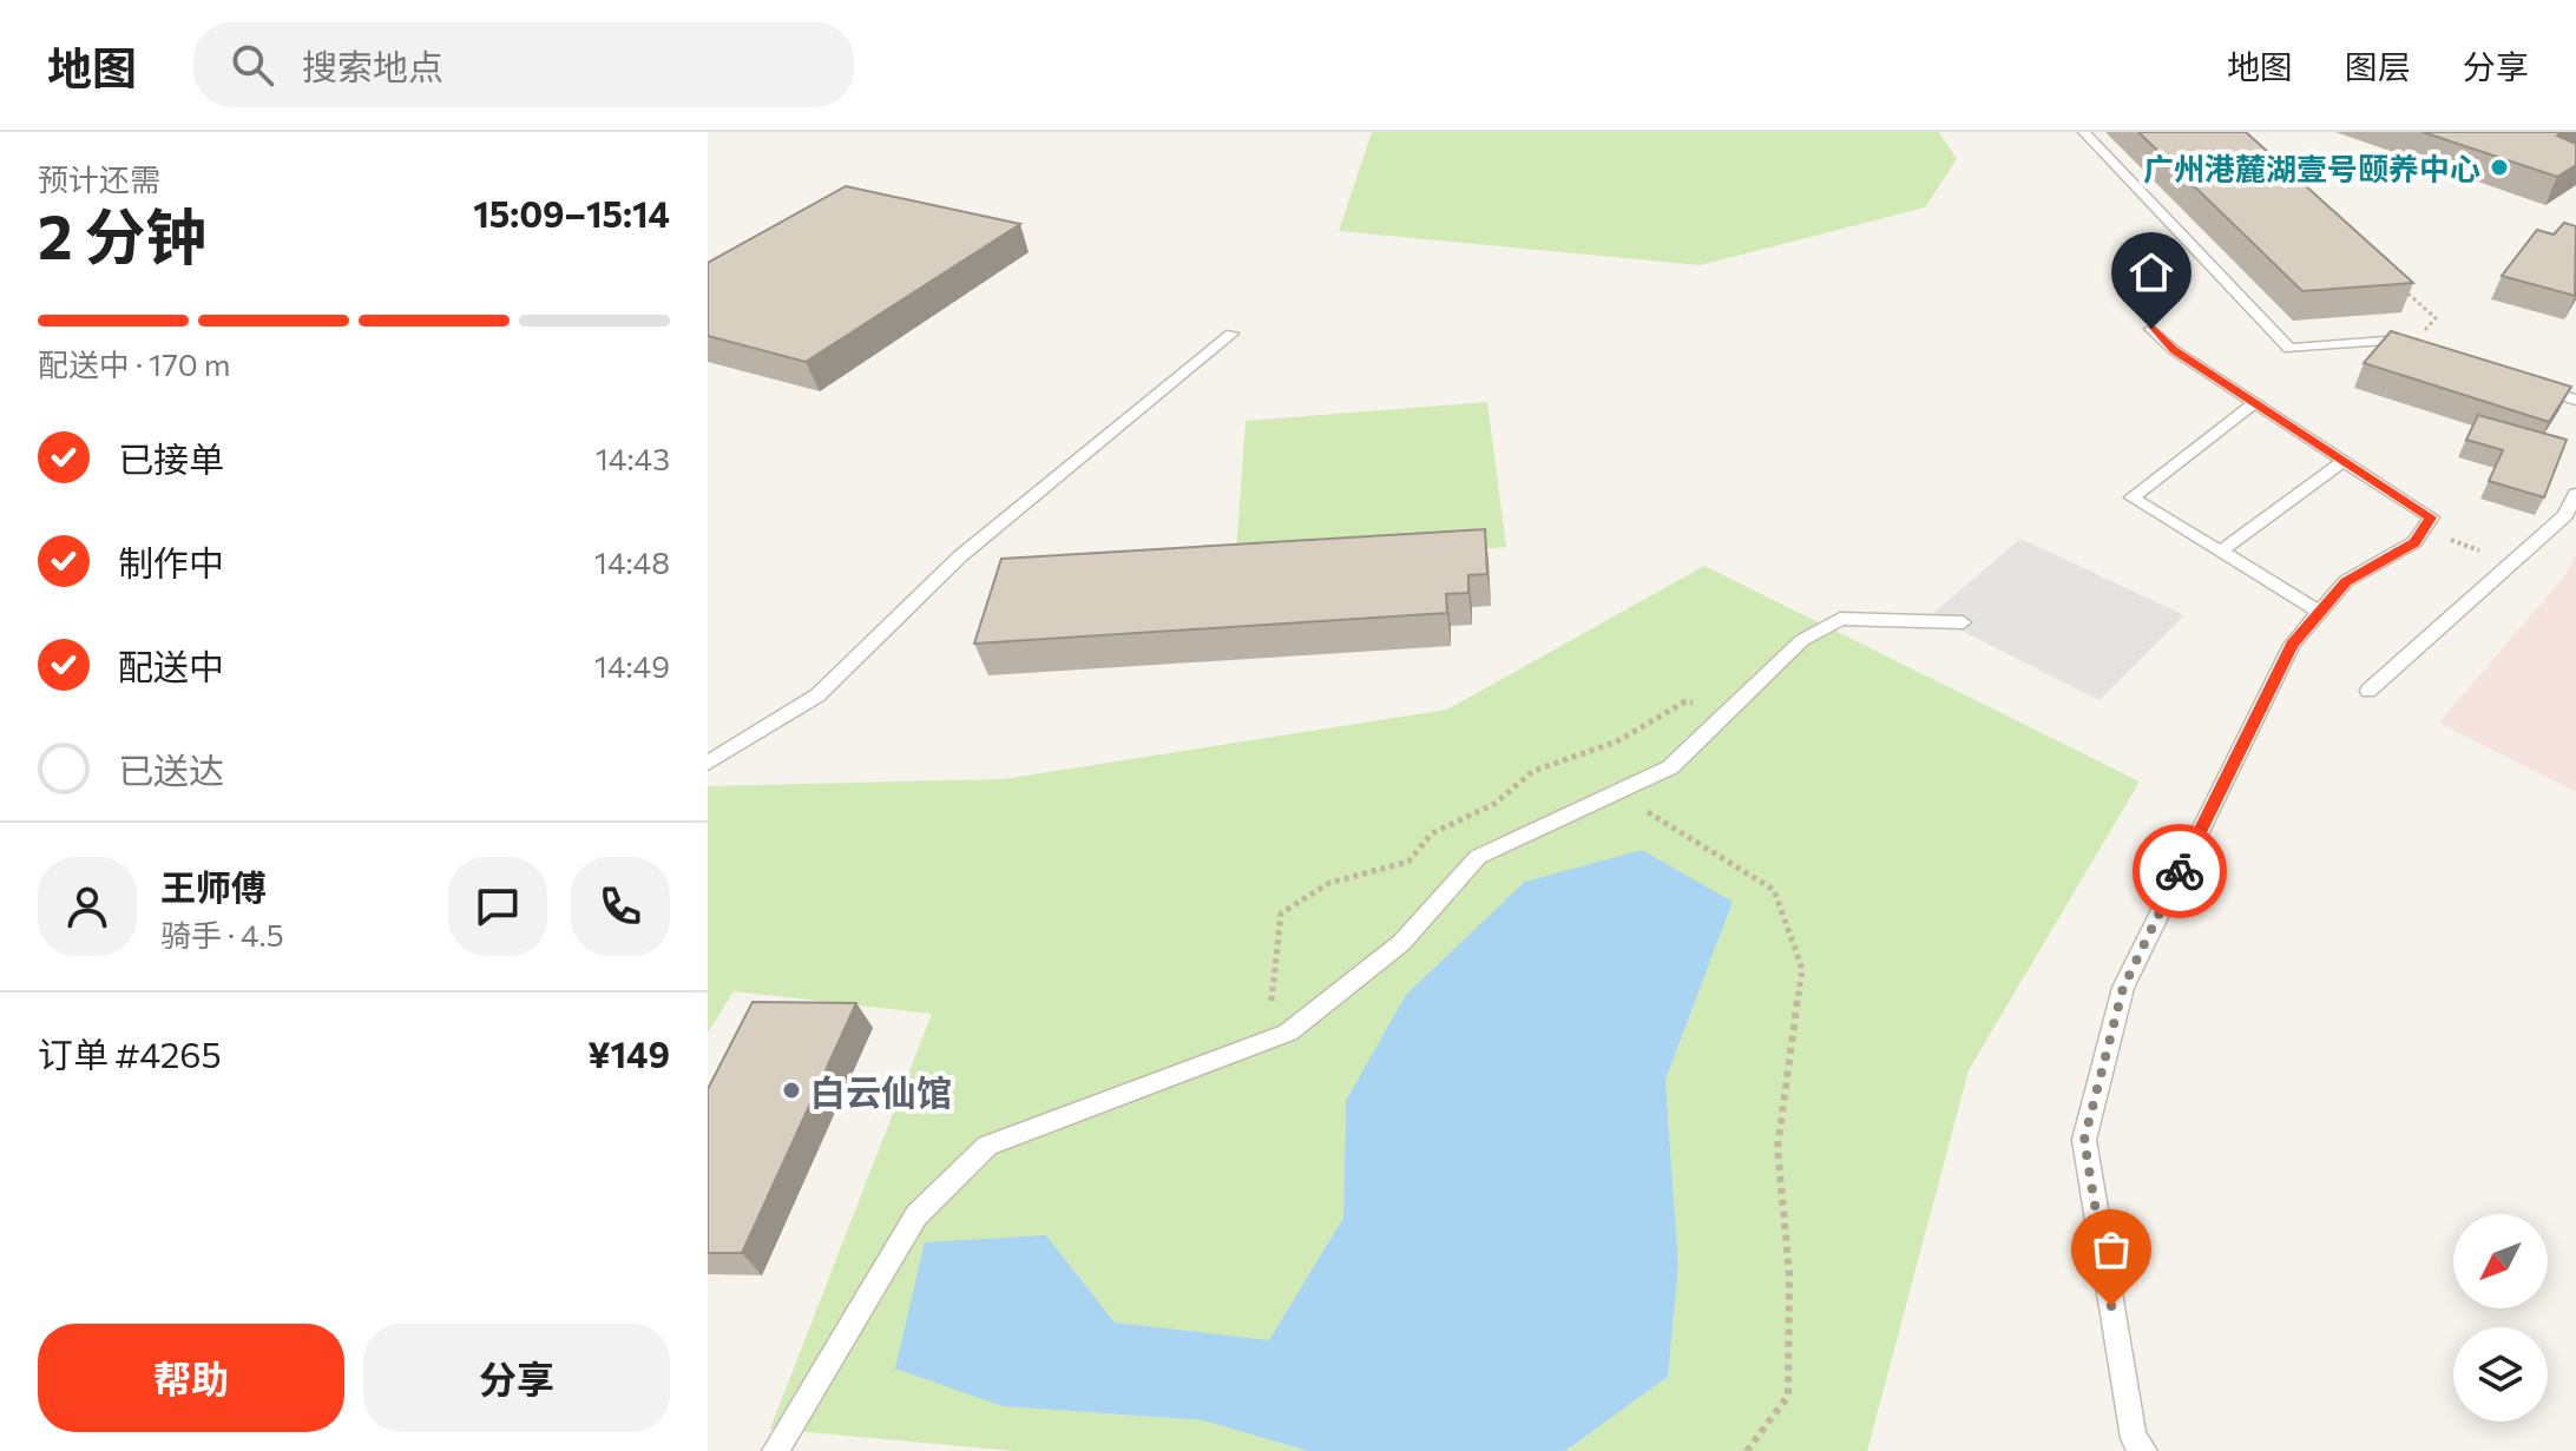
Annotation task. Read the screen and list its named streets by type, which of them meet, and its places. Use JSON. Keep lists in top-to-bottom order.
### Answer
{
  "places": ["广州港麓湖壹号颐养中心", "白云仙馆"],
  "north": "bottom left",
  "page": {
    "header": "地图",
    "search": "搜索地点",
    "nav": ["地图", "图层", "分享"],
    "heading": ["2 分钟", "预计还需", "15:09–15:14"],
    "panel": [
      "王师傅",
      "骑手 · 4.5",
      "订单 #4265",
      "¥149"
    ],
    "bar": "配送中 · 170 m",
    "list": [
      ["已接单", "14:43"],
      ["制作中", "14:48"],
      ["配送中", "14:49"],
      "已送达"
    ],
    "buttons": ["帮助", "分享"]
  }
}
